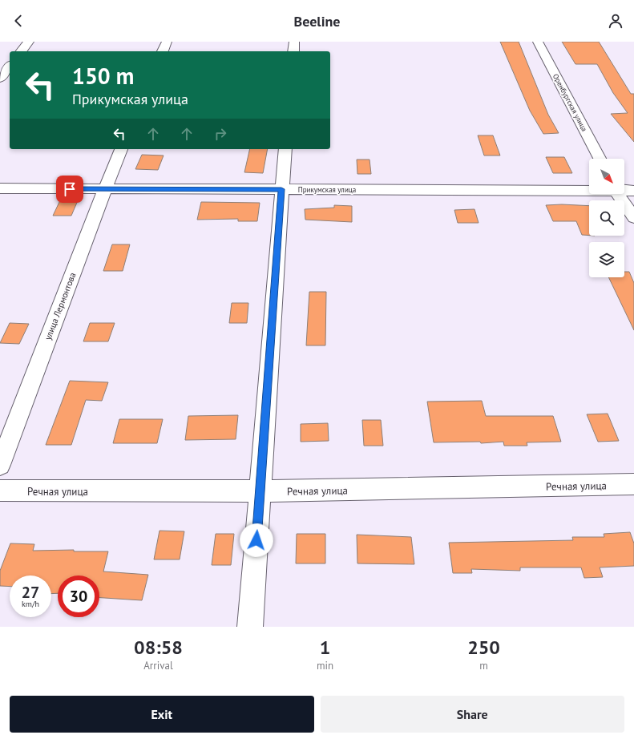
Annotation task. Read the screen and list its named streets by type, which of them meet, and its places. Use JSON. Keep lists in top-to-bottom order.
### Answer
{
  "streets": {
    "street": [
      "Оренбургская улица",
      "Прикумская улица",
      "улица Лермонтова",
      "Речная улица"
    ]
  },
  "crossings": [
    ["Прикумская улица", "улица Лермонтова"]
  ],
  "north": "bottom right",
  "page": {
    "header": "Beeline",
    "turn": ["150 m", "Прикумская улица"],
    "speed": "27 km/h",
    "limit": "30",
    "eta": [
      "08:58",
      "Arrival",
      "1",
      "min",
      "250",
      "m"
    ],
    "buttons": ["Exit", "Share"]
  }
}
